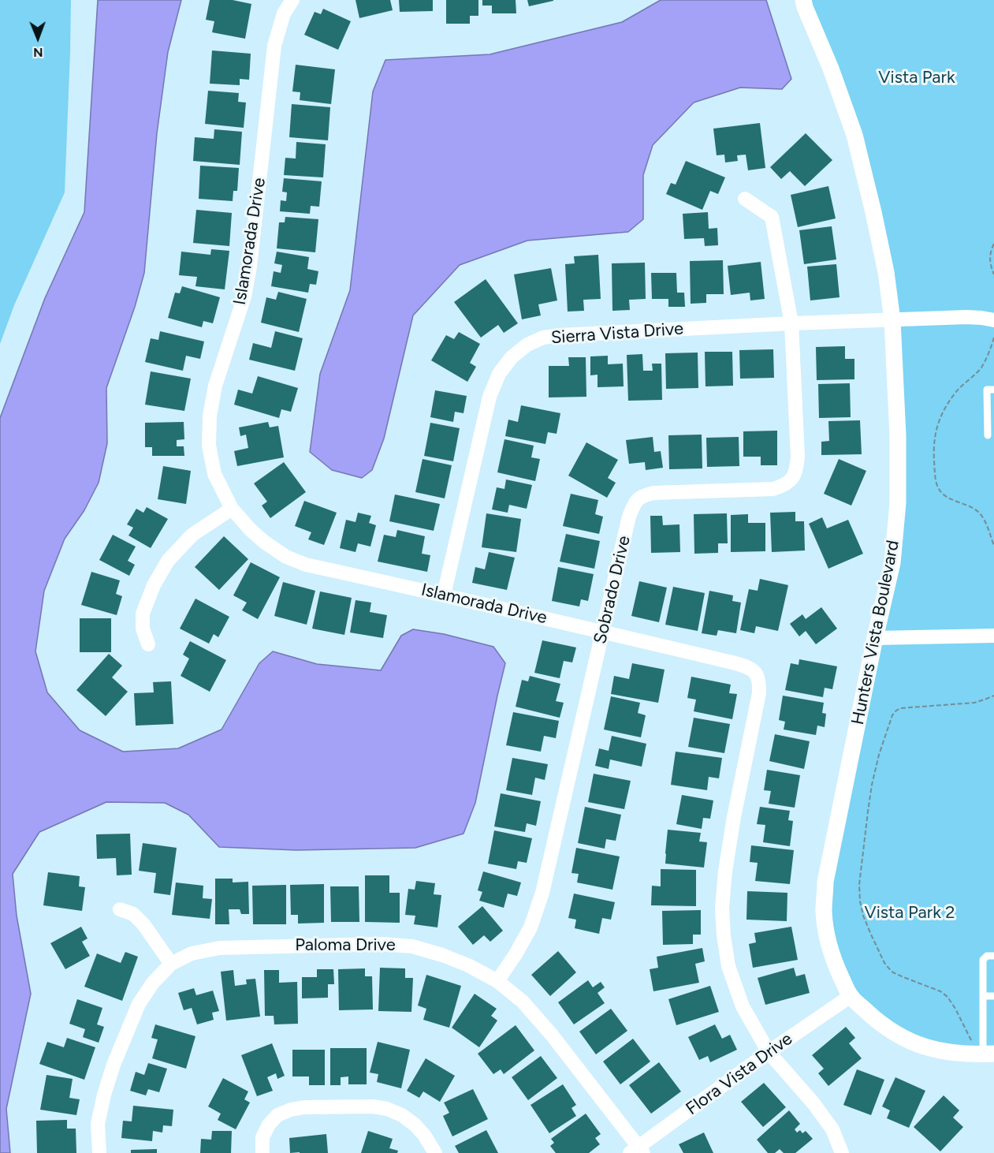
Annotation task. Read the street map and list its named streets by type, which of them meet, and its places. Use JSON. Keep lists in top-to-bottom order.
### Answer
{
  "streets": {
    "street": [
      "Islamorada Drive",
      "Sierra Vista Drive",
      "Sobrado Drive",
      "Hunters Vista Boulevard",
      "Paloma Drive",
      "Flora Vista Drive"
    ]
  },
  "crossings": [
    ["Islamorada Drive", "Sierra Vista Drive"],
    ["Islamorada Drive", "Sobrado Drive"],
    ["Islamorada Drive", "Flora Vista Drive"],
    ["Sierra Vista Drive", "Sobrado Drive"],
    ["Sierra Vista Drive", "Hunters Vista Boulevard"],
    ["Sobrado Drive", "Paloma Drive"],
    ["Hunters Vista Boulevard", "Flora Vista Drive"],
    ["Paloma Drive", "Flora Vista Drive"]
  ],
  "parks": ["Vista Park", "Vista Park 2"],
  "north": "bottom"
}
